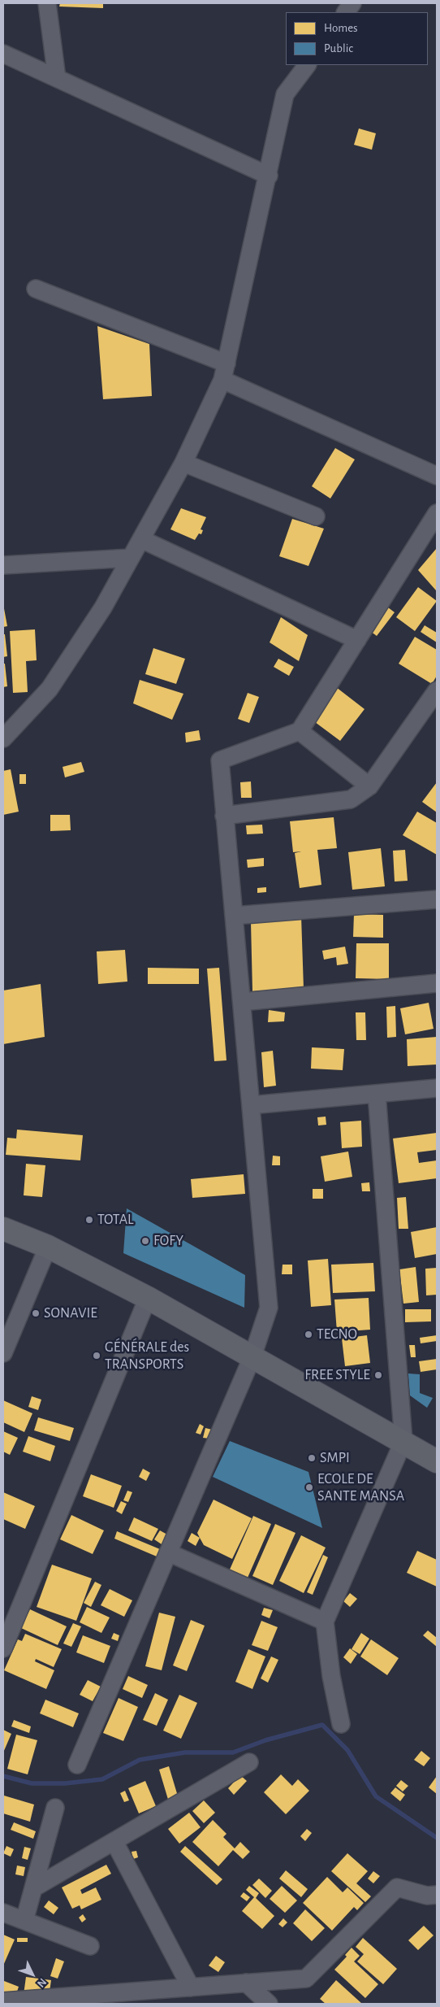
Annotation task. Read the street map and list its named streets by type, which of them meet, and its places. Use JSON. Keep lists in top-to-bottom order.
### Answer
{
  "places": [
    "TOTAL",
    "FOFY",
    "SONAVIE",
    "TECNO",
    "GÉNÉRALE des TRANSPORTS",
    "FREE STYLE",
    "SMPI",
    "ECOLE DE SANTE MANSA"
  ],
  "legend": ["Homes", "Public"],
  "north": "bottom right"
}
